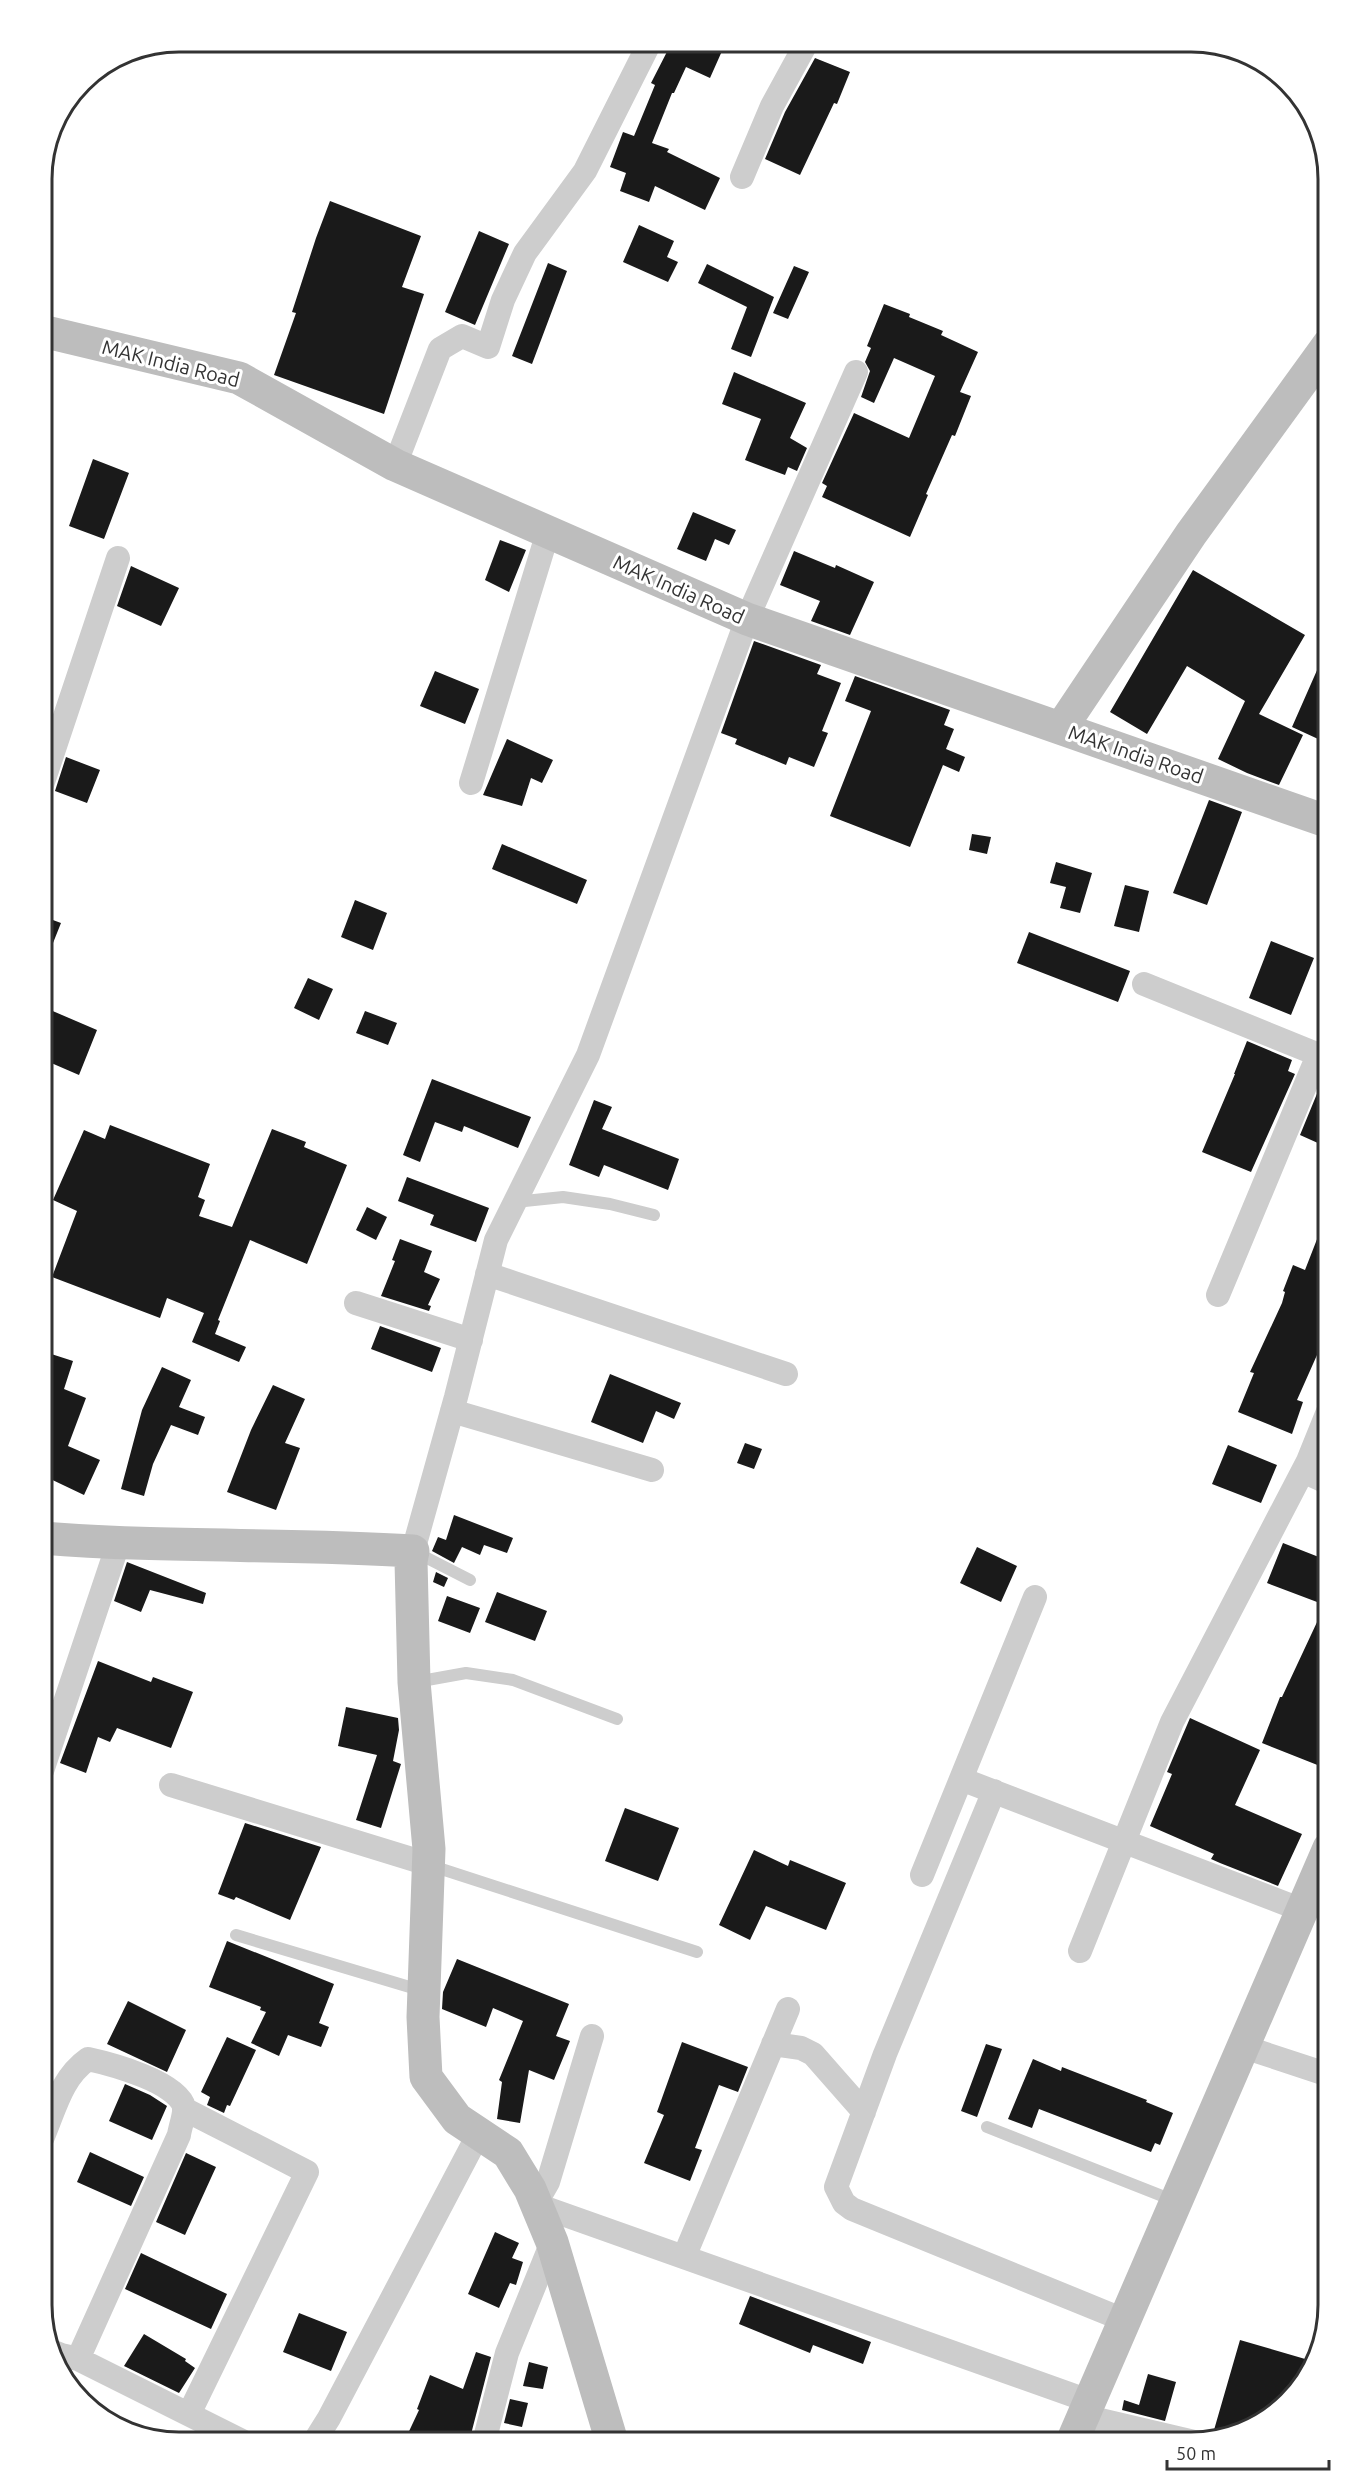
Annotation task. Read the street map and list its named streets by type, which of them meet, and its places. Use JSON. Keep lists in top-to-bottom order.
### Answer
{
  "streets": {
    "street": ["MAK India Road"]
  },
  "scale_bar": "50 m"
}
